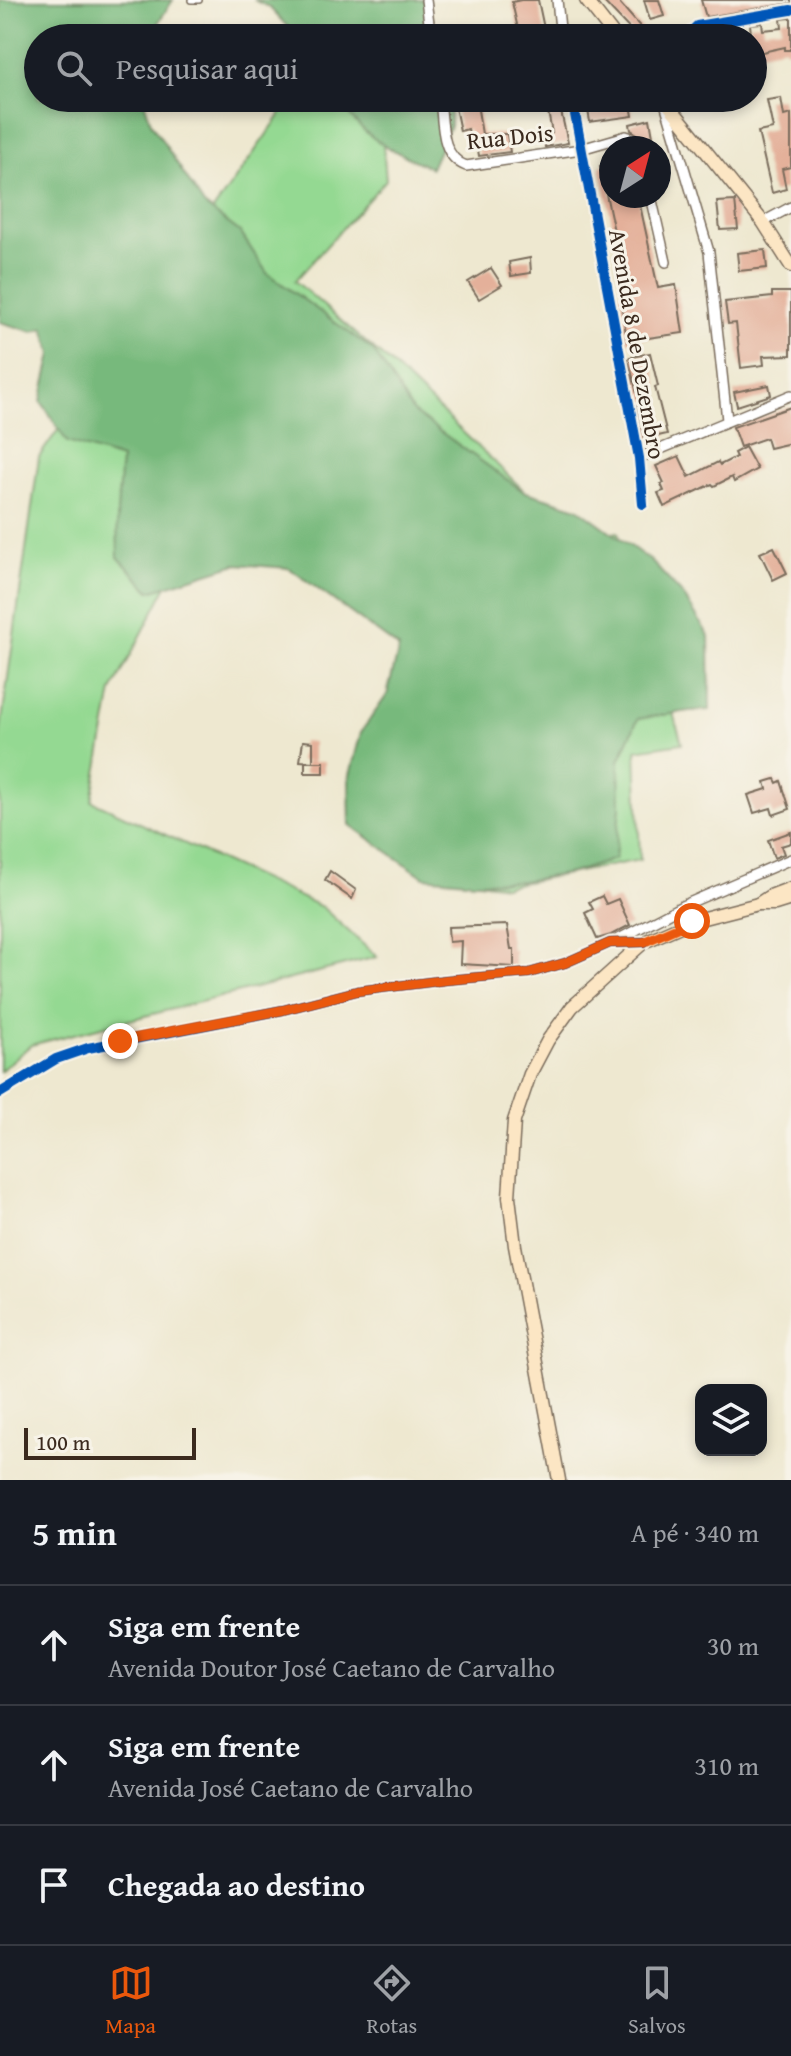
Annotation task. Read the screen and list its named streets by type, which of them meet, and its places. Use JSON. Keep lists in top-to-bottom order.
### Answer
{
  "streets": {
    "street": ["Rua Dois", "Avenida 8 de Dezembro"]
  },
  "crossings": [
    ["Rua Dois", "Avenida 8 de Dezembro"]
  ],
  "scale_bar": "100 m",
  "north": "top right",
  "page": {
    "search": "Pesquisar aqui",
    "scale": "100 m",
    "heading": ["5 min", "A pé · 340 m"],
    "list": [
      ["Siga em frente", "Avenida Doutor José Caetano de Carvalho", "30 m"],
      ["Siga em frente", "Avenida José Caetano de Carvalho", "310 m"],
      "Chegada ao destino"
    ],
    "nav": ["Mapa", "Rotas", "Salvos"]
  }
}
